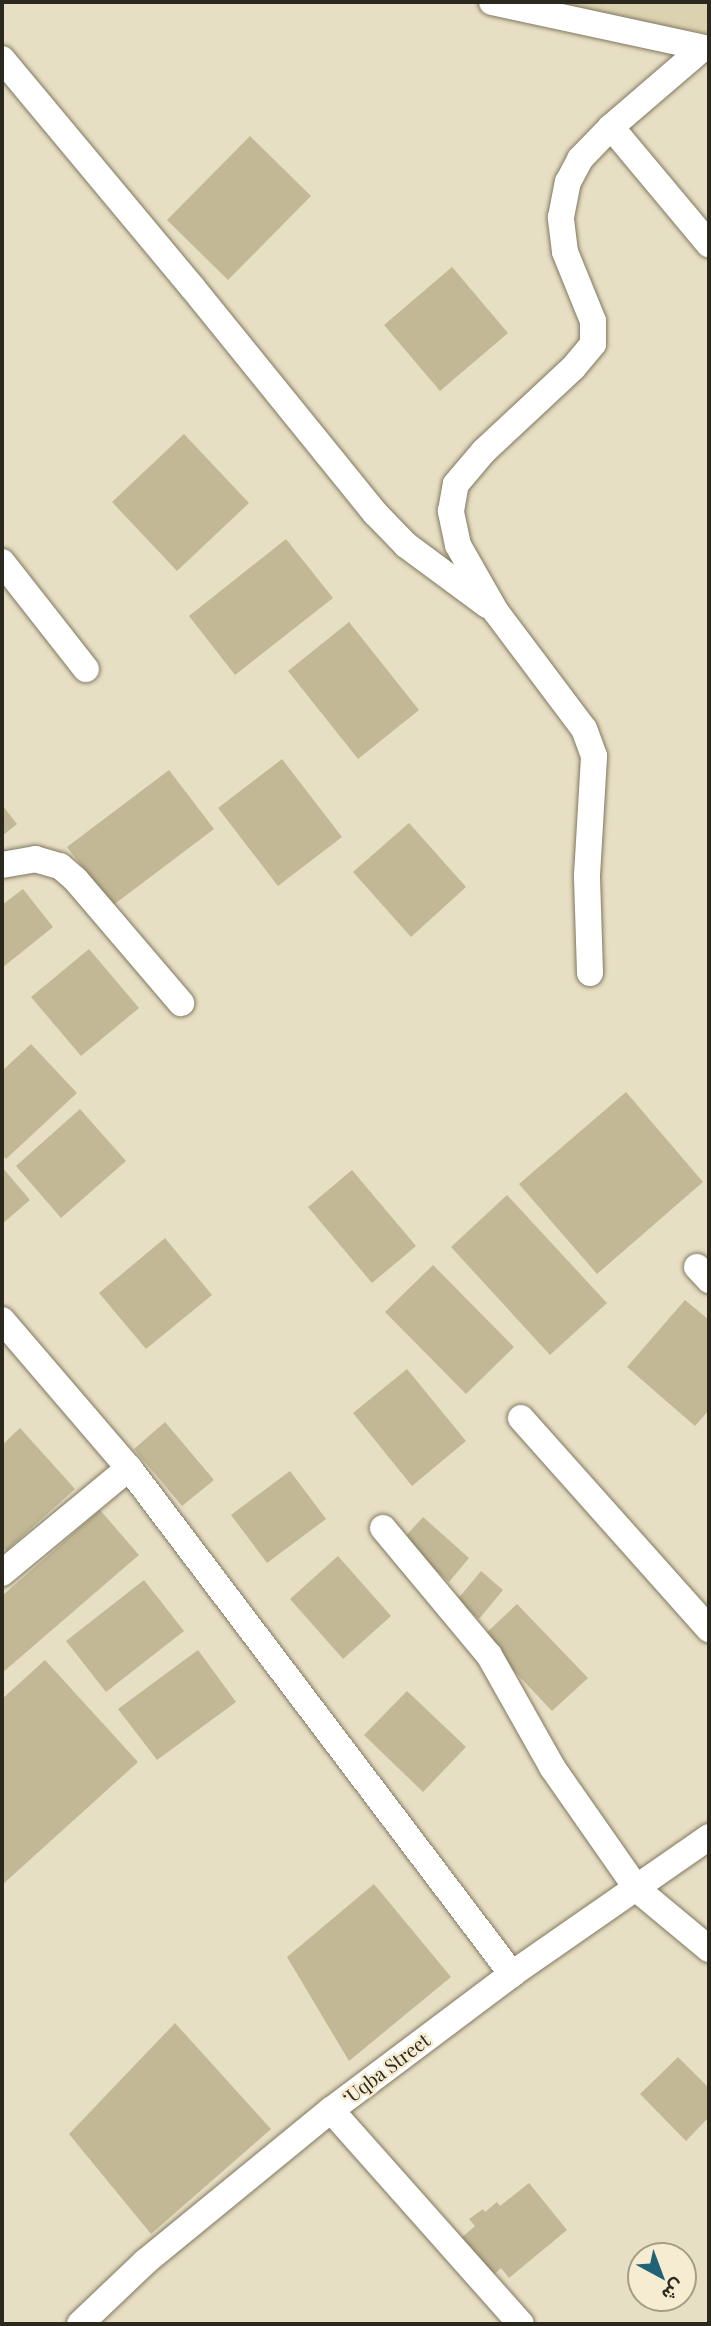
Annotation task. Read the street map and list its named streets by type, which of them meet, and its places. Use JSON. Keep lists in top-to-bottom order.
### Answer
{
  "streets": {
    "street": ["‘Uqba Street"]
  },
  "north": "bottom right"
}
